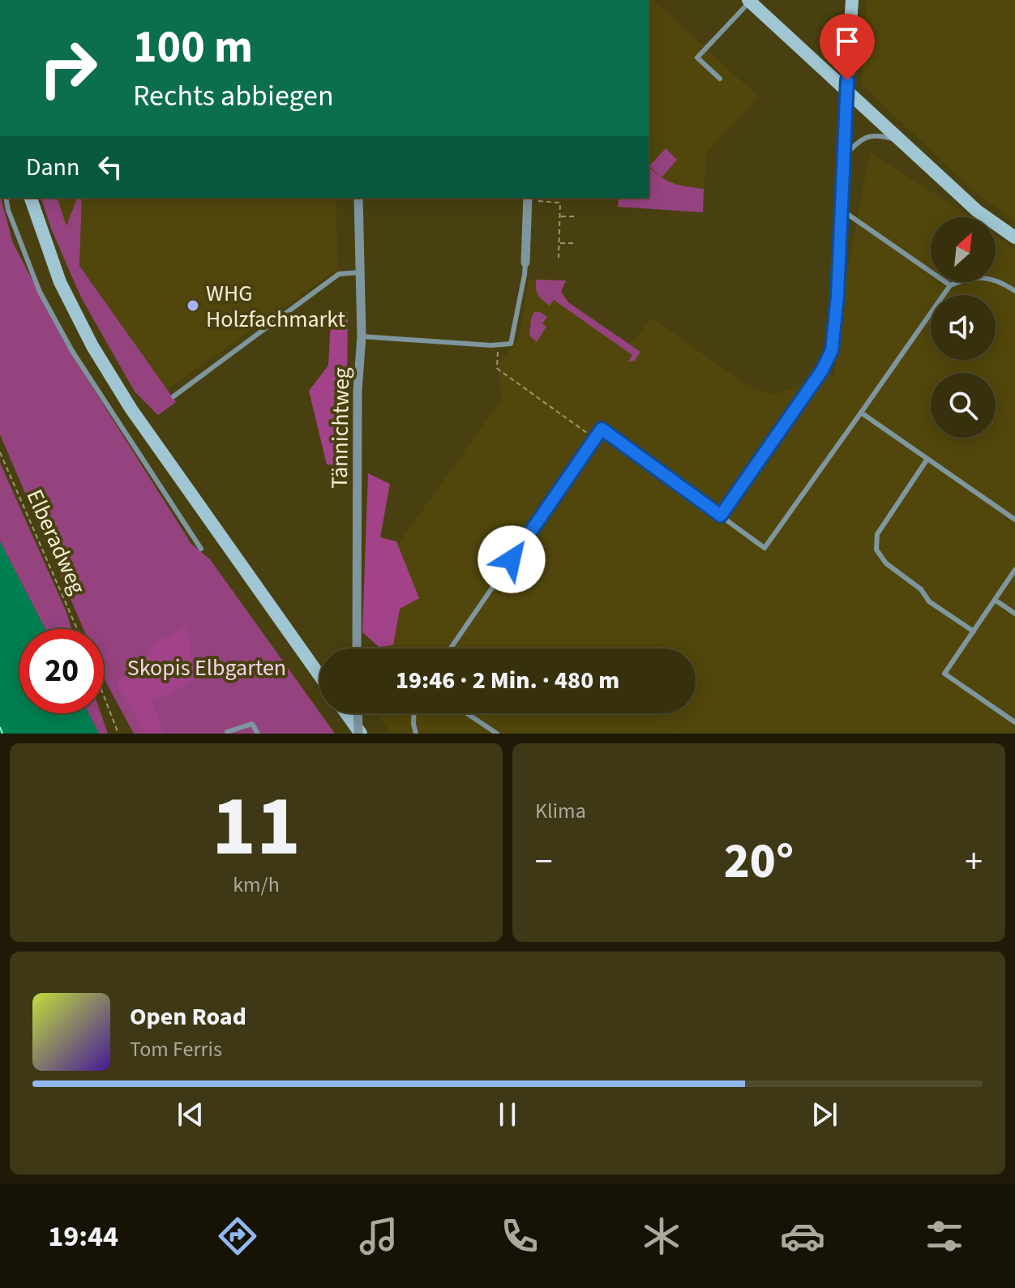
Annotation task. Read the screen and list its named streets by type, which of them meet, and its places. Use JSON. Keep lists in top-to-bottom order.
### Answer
{
  "streets": {
    "street": ["Tännichtweg"],
    "path": ["Elberadweg"]
  },
  "parks": ["Skopis Elbgarten"],
  "places": ["WHG Holzfachmarkt"],
  "north": "top right",
  "page": {
    "turn": ["100 m", "Rechts abbiegen"],
    "then": "Dann",
    "limit": "20",
    "trip": "19:46 · 2 Min. · 480 m",
    "tile": [
      ["11", "km/h"],
      "Klima"
    ],
    "heat": ["−", "20°", "+"],
    "song": ["Open Road", "Tom Ferris"],
    "tabs": "19:44"
  }
}
